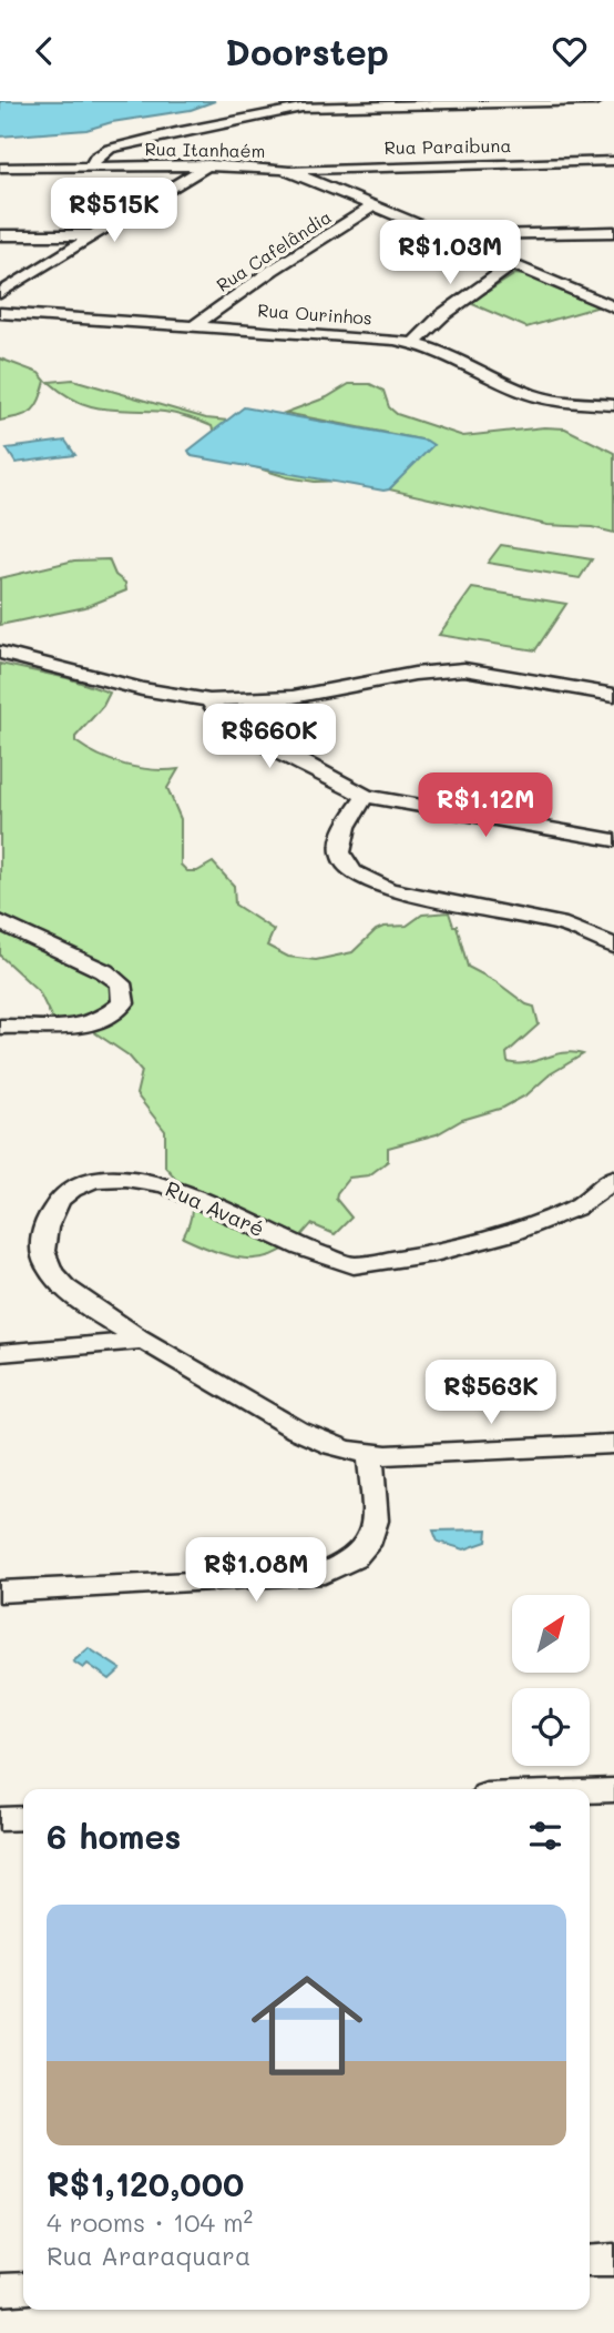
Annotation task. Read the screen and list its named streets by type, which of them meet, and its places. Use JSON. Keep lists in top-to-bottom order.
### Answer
{
  "streets": {
    "street": [
      "Rua Paraibuna",
      "Rua Itanhaém",
      "Rua Cafelândia",
      "Rua Ourinhos",
      "Rua Avaré"
    ]
  },
  "crossings": [
    ["Rua Paraibuna", "Rua Itanhaém"],
    ["Rua Itanhaém", "Rua Cafelândia"],
    ["Rua Cafelândia", "Rua Ourinhos"]
  ],
  "north": "top right",
  "page": {
    "header": "Doorstep",
    "price": [
      "R$515K",
      "R$1.03M",
      "R$660K",
      "R$1.12M",
      "R$563K",
      "R$1.08M"
    ],
    "heading": "6 homes",
    "list": [
      {
        "name": "R$1,120,000",
        "note": "4 rooms · 104 m² · Rua Araraquara"
      }
    ]
  }
}
